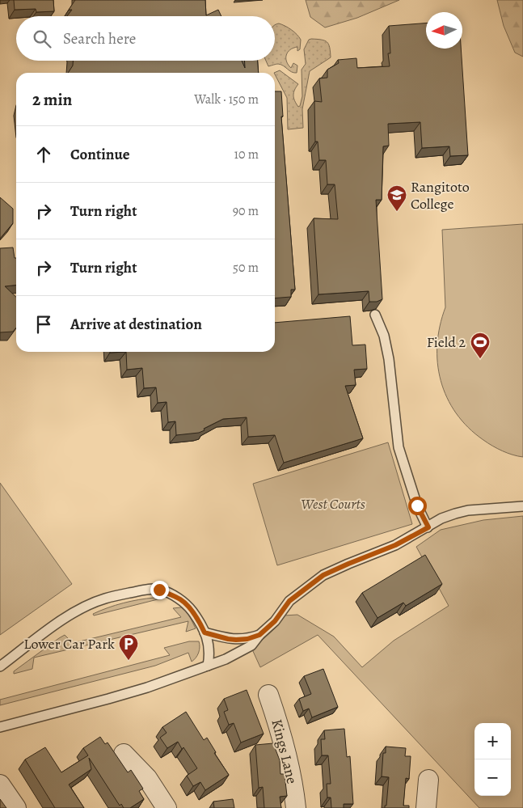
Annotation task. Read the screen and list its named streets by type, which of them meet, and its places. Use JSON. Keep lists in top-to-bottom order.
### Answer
{
  "streets": {
    "street": ["Kings Lane"]
  },
  "parks": ["West Courts"],
  "places": {
    "school or university": ["Rangitoto College"],
    "sports": ["Field 2"],
    "parking": ["Lower Car Park"]
  },
  "north": "left",
  "page": {
    "search": "Search here",
    "heading": ["2 min", "Walk · 150 m"],
    "list": [
      ["Continue", "10 m"],
      ["Turn right", "90 m"],
      ["Turn right", "50 m"],
      "Arrive at destination"
    ],
    "map_buttons": ["+", "−"]
  }
}
